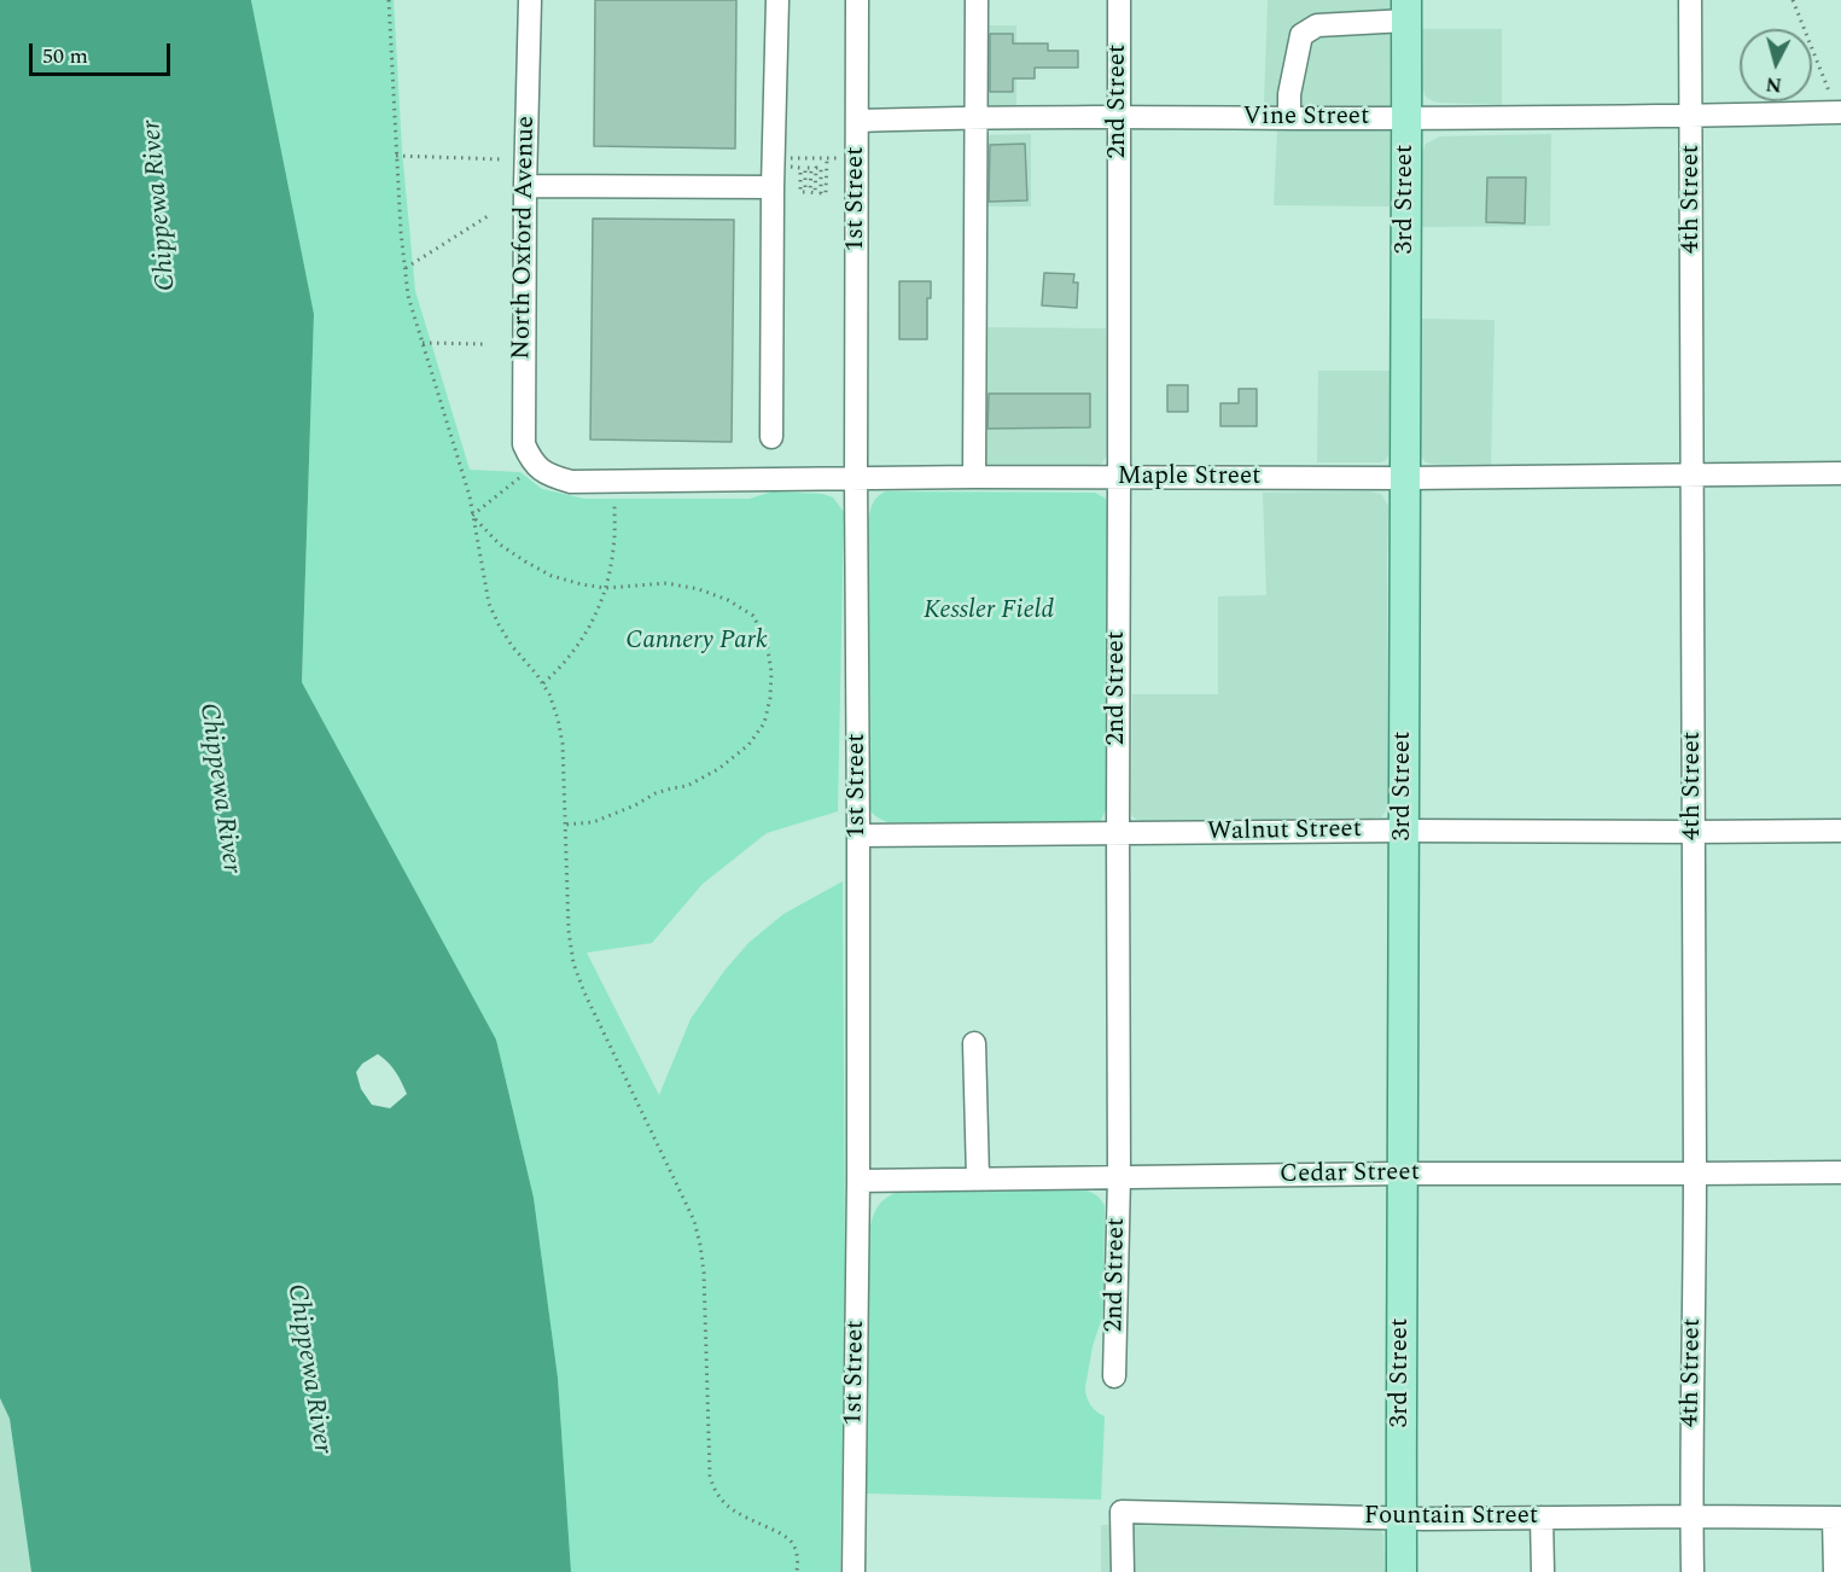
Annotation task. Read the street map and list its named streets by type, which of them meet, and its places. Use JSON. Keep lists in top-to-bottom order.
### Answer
{
  "streets": {
    "main road": ["3rd Street"],
    "street": [
      "2nd Street",
      "Vine Street",
      "1st Street",
      "4th Street",
      "North Oxford Avenue",
      "Maple Street",
      "Walnut Street",
      "Cedar Street",
      "Fountain Street"
    ]
  },
  "crossings": [
    ["2nd Street", "Vine Street"],
    ["2nd Street", "Maple Street"],
    ["2nd Street", "Walnut Street"],
    ["2nd Street", "Cedar Street"],
    ["Vine Street", "1st Street"],
    ["Vine Street", "3rd Street"],
    ["Vine Street", "4th Street"],
    ["1st Street", "Maple Street"],
    ["1st Street", "Walnut Street"],
    ["1st Street", "Cedar Street"],
    ["3rd Street", "Maple Street"],
    ["3rd Street", "Walnut Street"],
    ["3rd Street", "Cedar Street"],
    ["3rd Street", "Fountain Street"],
    ["4th Street", "Maple Street"],
    ["4th Street", "Walnut Street"],
    ["4th Street", "Cedar Street"],
    ["4th Street", "Fountain Street"],
    ["North Oxford Avenue", "Maple Street"]
  ],
  "water": ["Chippewa River"],
  "parks": ["Kessler Field", "Cannery Park"],
  "scale_bar": "50 m",
  "north": "bottom"
}
